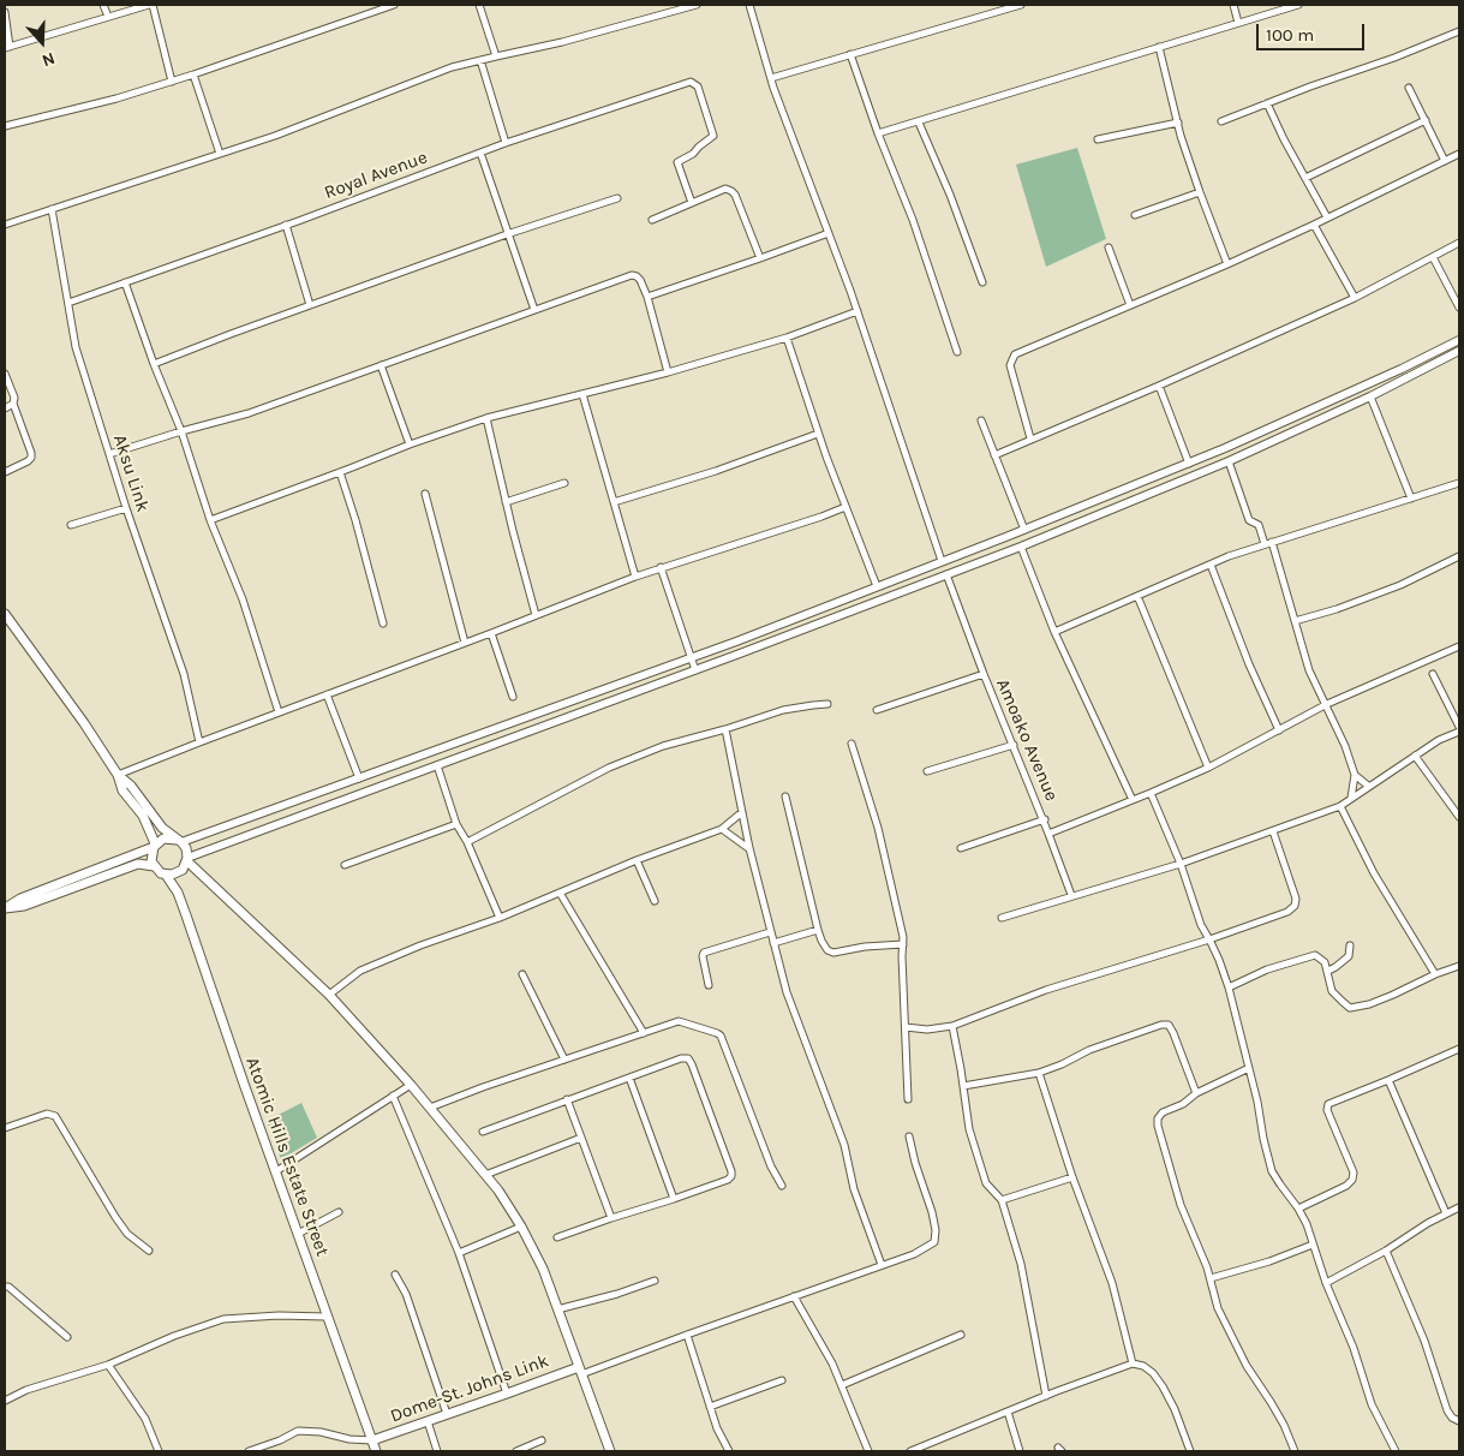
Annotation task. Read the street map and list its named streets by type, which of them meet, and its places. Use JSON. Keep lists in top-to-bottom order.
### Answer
{
  "streets": {
    "main road": ["Atomic Hills Estate Street", "Dome-St. Johns Link"],
    "street": ["Royal Avenue", "Aksu Link", "Amoako Avenue"]
  },
  "crossings": [
    ["Royal Avenue", "Aksu Link"],
    ["Atomic Hills Estate Street", "Dome-St. Johns Link"]
  ],
  "scale_bar": "100 m",
  "north": "bottom"
}
